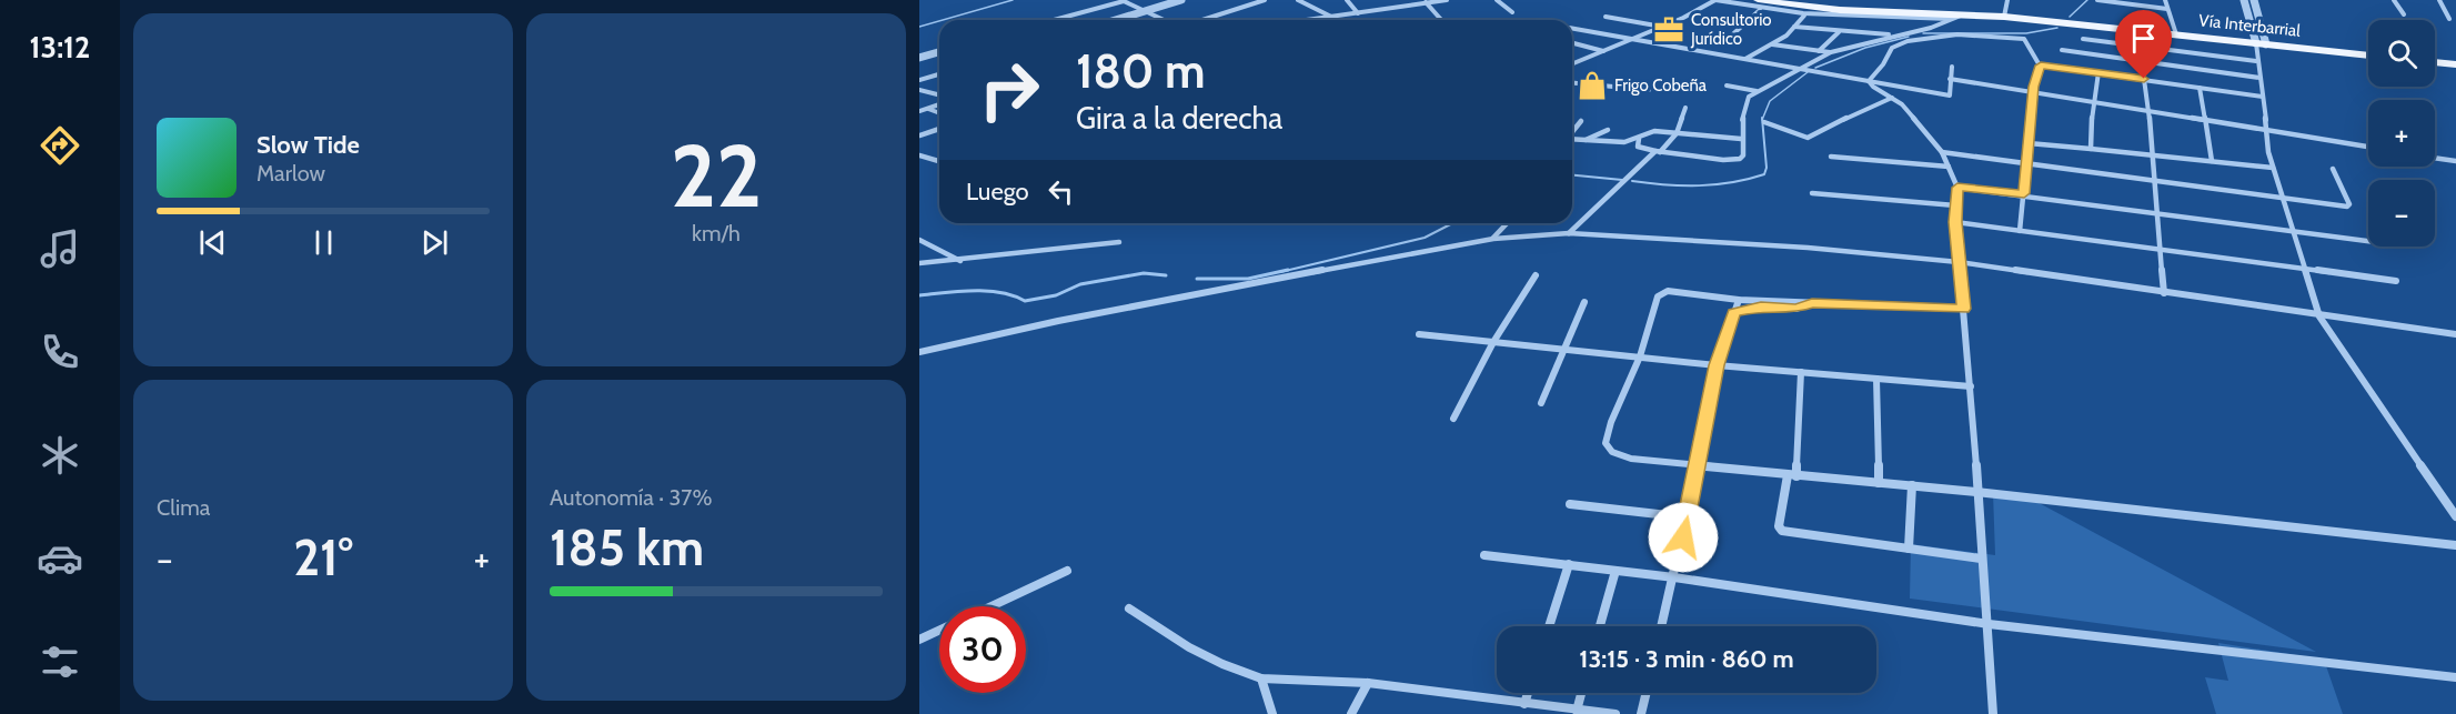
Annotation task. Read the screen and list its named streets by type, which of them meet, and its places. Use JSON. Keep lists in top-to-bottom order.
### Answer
{
  "streets": {
    "main road": ["Vía Interbarrial"]
  },
  "places": {
    "office": ["Consultorio Jurídico"],
    "shop": ["Frigo Cobeña"]
  },
  "page": {
    "tabs": "13:12",
    "tile": [
      ["22", "km/h"],
      "Clima",
      ["Autonomía · 37%", "185 km"]
    ],
    "map_buttons": ["+", "−"],
    "turn": ["180 m", "Gira a la derecha"],
    "song": ["Slow Tide", "Marlow"],
    "then": "Luego",
    "heat": ["−", "21°", "+"],
    "limit": "30",
    "trip": "13:15 · 3 min · 860 m"
  }
}
